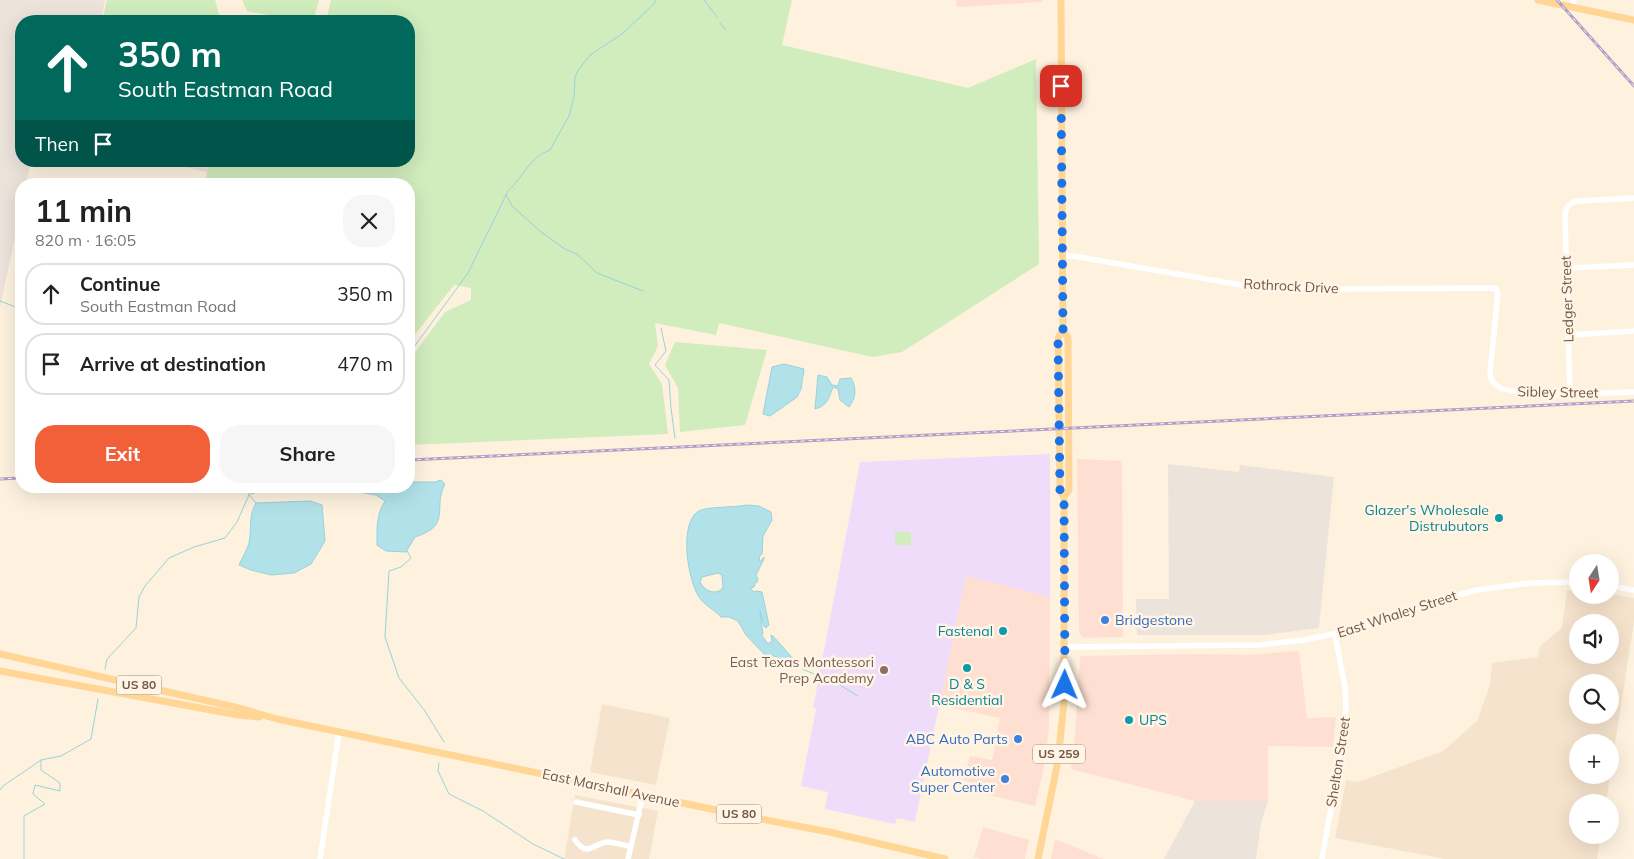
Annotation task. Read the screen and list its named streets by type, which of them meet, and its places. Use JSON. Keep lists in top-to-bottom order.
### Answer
{
  "streets": {
    "main road": ["US 80", "US 259", "East Marshall Avenue"],
    "street": [
      "Rothrock Drive",
      "Ledger Street",
      "Sibley Street",
      "East Whaley Street",
      "Shelton Street"
    ]
  },
  "crossings": [
    ["Rothrock Drive", "Sibley Street"],
    ["Rothrock Drive", "US 259"],
    ["Ledger Street", "Sibley Street"],
    ["East Whaley Street", "US 259"],
    ["East Whaley Street", "Shelton Street"]
  ],
  "places": [
    "Glazer's Wholesale Distrubutors",
    "Bridgestone",
    "Fastenal",
    "D & S Residential",
    "East Texas Montessori Prep Academy",
    "UPS",
    "ABC Auto Parts",
    "Automotive Super Center"
  ],
  "north": "bottom",
  "page": {
    "turn": ["350 m", "South Eastman Road"],
    "then": "Then",
    "heading": ["11 min", "820 m · 16:05"],
    "list": [
      {
        "name": "Continue",
        "note": "South Eastman Road",
        "value": "350 m"
      },
      {
        "name": "Arrive at destination",
        "value": "470 m"
      }
    ],
    "buttons": ["Exit", "Share"],
    "map_buttons": ["+", "−"]
  }
}
